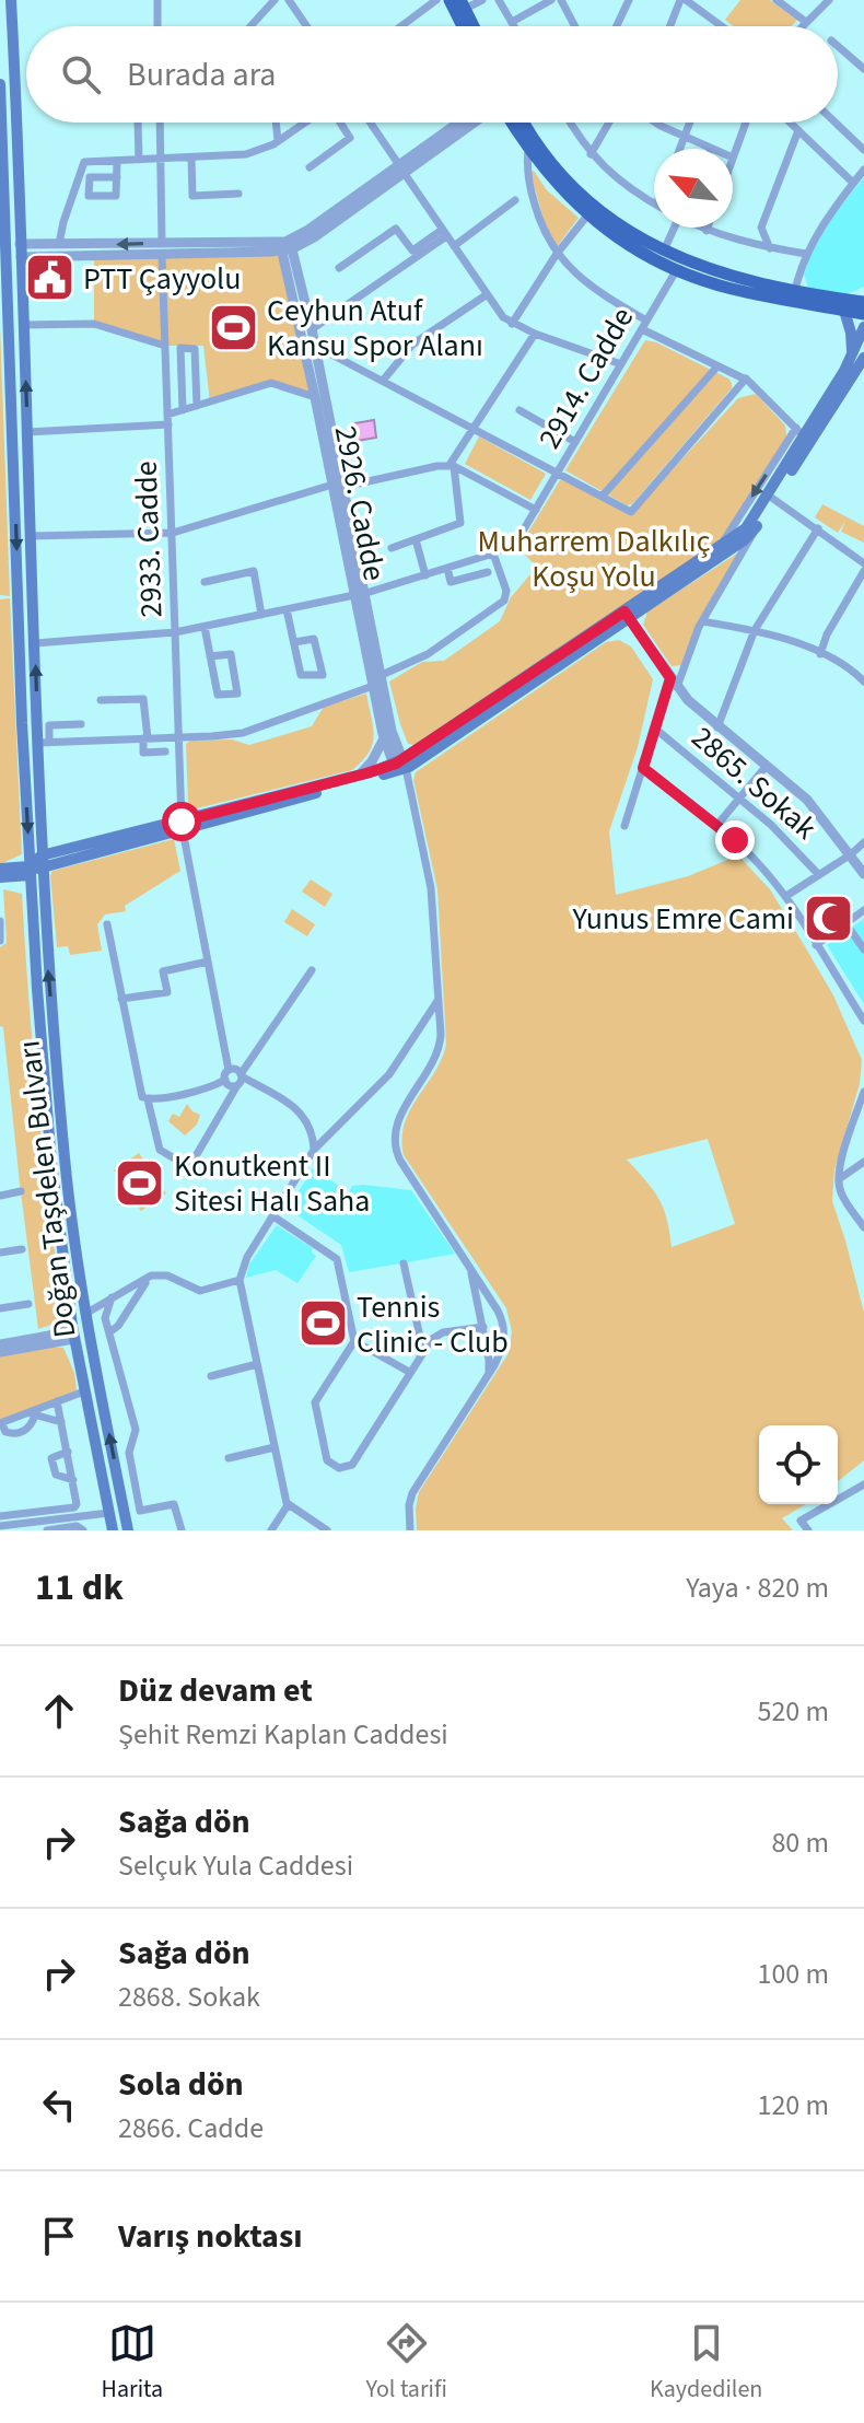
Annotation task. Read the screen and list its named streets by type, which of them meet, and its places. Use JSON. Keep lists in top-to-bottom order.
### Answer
{
  "streets": {
    "main road": ["Doğan Taşdelen Bulvarı"],
    "street": [
      "2914. Cadde",
      "2926. Cadde",
      "2933. Cadde",
      "2865. Sokak"
    ]
  },
  "parks": ["Muharrem Dalkılıç Koşu Yolu"],
  "places": {
    "public building": ["PTT Çayyolu"],
    "sports": ["Ceyhun Atuf Kansu Spor Alanı", "Konutkent II Sitesi Halı Saha", "Tennis Clinic - Club"],
    "mosque": ["Yunus Emre Cami"]
  },
  "north": "top left",
  "page": {
    "search": "Burada ara",
    "heading": ["11 dk", "Yaya · 820 m"],
    "list": [
      ["Düz devam et", "Şehit Remzi Kaplan Caddesi", "520 m"],
      ["Sağa dön", "Selçuk Yula Caddesi", "80 m"],
      ["Sağa dön", "2868. Sokak", "100 m"],
      ["Sola dön", "2866. Cadde", "120 m"],
      "Varış noktası"
    ],
    "nav": ["Harita", "Yol tarifi", "Kaydedilen"]
  }
}
